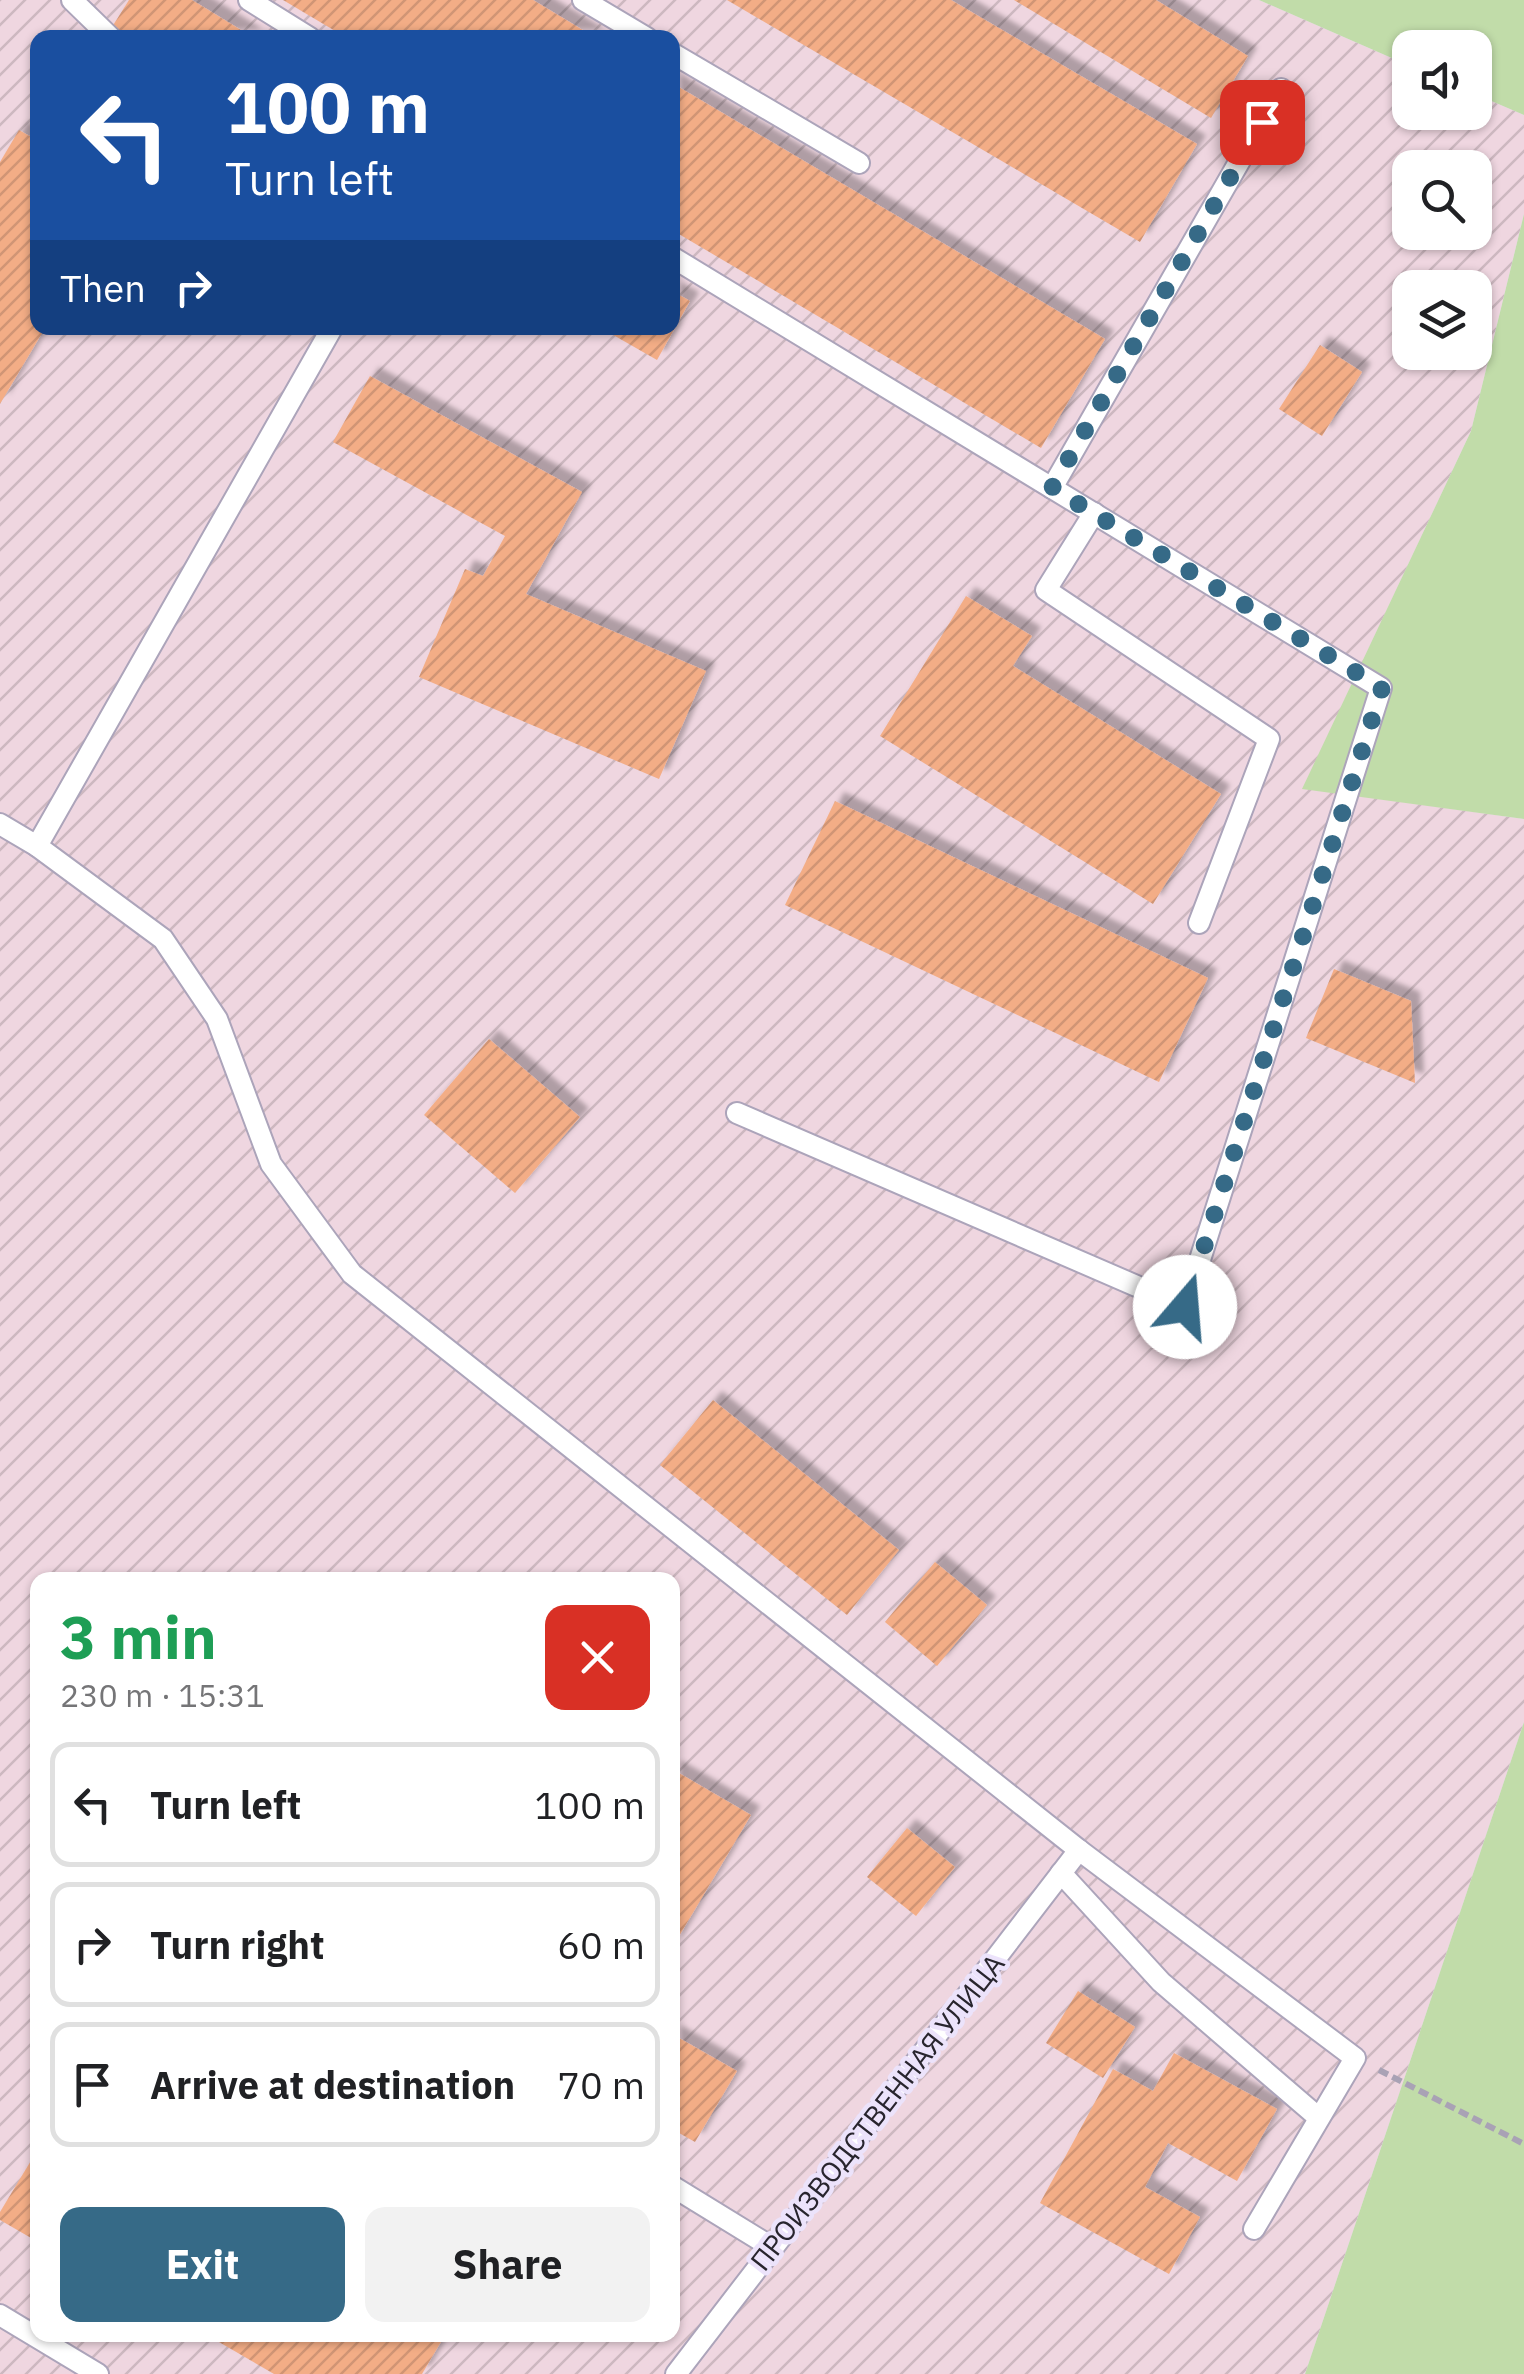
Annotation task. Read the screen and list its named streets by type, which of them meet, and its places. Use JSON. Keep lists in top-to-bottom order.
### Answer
{
  "streets": {
    "lane": ["ПРОИЗВОДСТВЕННАЯ УЛИЦА"]
  },
  "page": {
    "turn": ["100 m", "Turn left"],
    "then": "Then",
    "heading": ["3 min", "230 m · 15:31"],
    "list": [
      {
        "name": "Turn left",
        "value": "100 m"
      },
      {
        "name": "Turn right",
        "value": "60 m"
      },
      {
        "name": "Arrive at destination",
        "value": "70 m"
      }
    ],
    "buttons": ["Exit", "Share"]
  }
}
